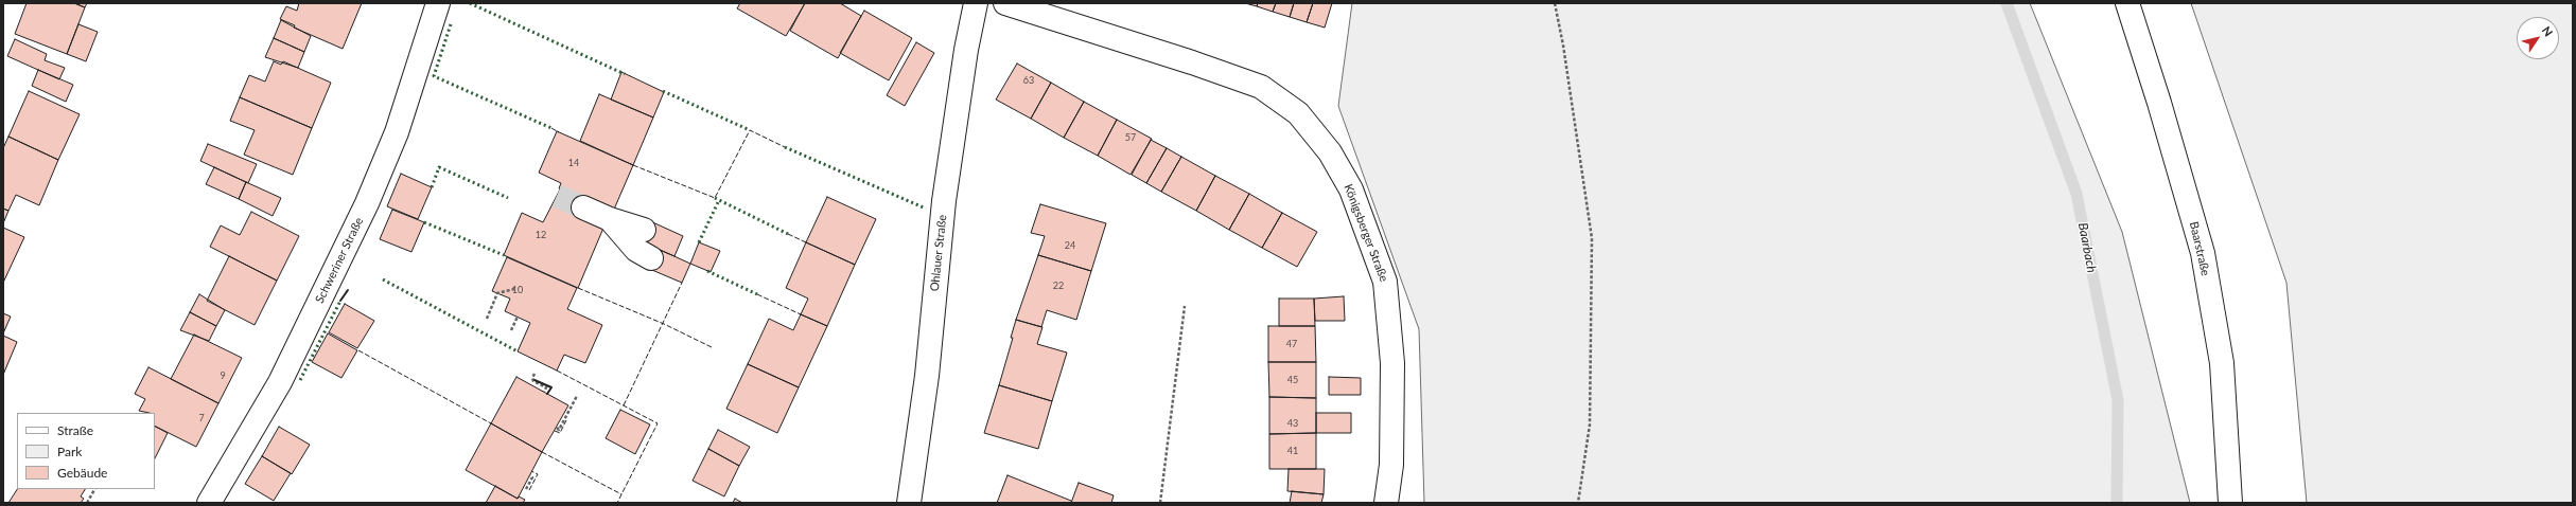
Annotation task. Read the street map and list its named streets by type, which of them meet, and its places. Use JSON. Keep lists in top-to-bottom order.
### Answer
{
  "streets": {
    "street": [
      "Königsberger Straße",
      "Baarstraße",
      "Ohlauer Straße",
      "Schweriner Straße"
    ]
  },
  "water": ["Baarbach"],
  "house_numbers": [
    "63",
    "57",
    "14",
    "12",
    "24",
    "22",
    "10",
    "47",
    "9",
    "45",
    "7",
    "43",
    "41"
  ],
  "legend": ["Straße", "Park", "Gebäude"],
  "north": "top right"
}
